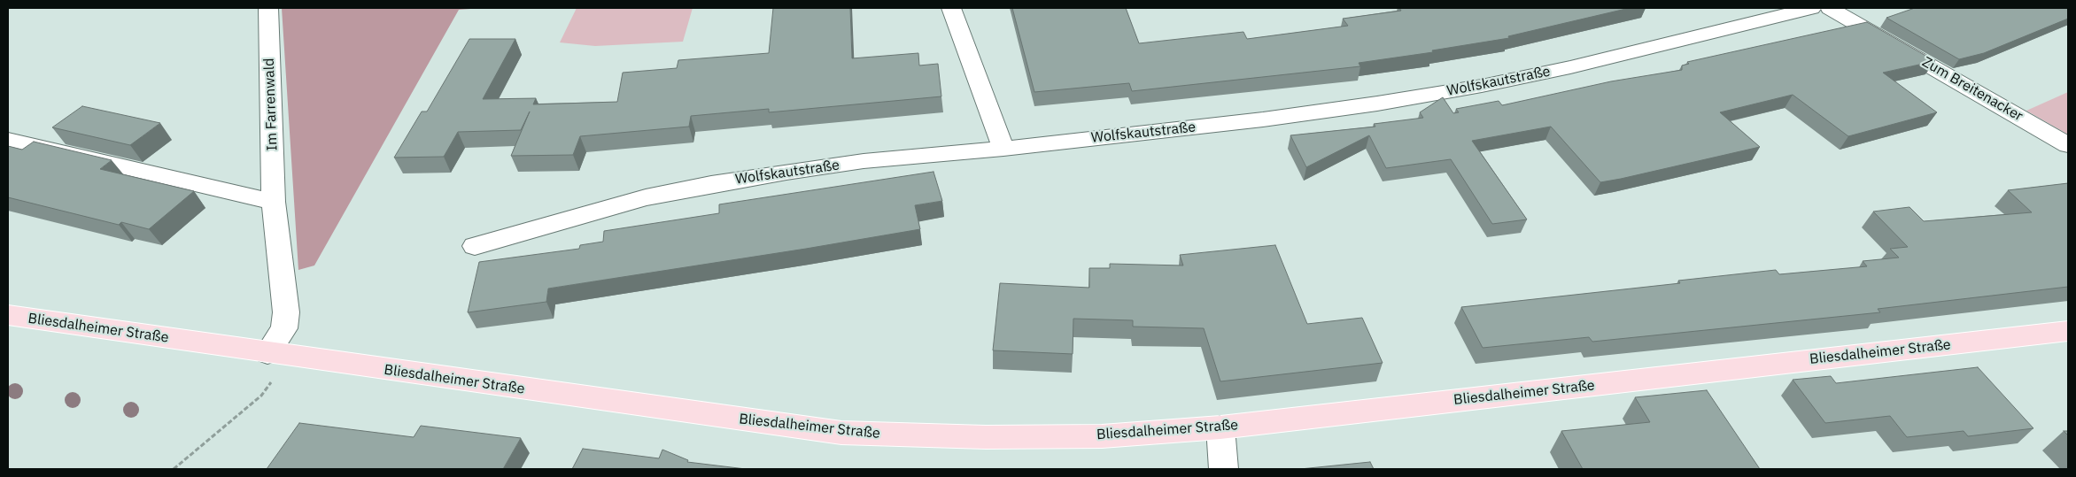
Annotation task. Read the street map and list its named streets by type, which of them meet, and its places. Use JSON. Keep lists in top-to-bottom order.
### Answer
{
  "streets": {
    "main road": ["Bliesdalheimer Straße"],
    "street": ["Wolfskautstraße", "Zum Breitenacker", "Im Farrenwald"]
  }
}
